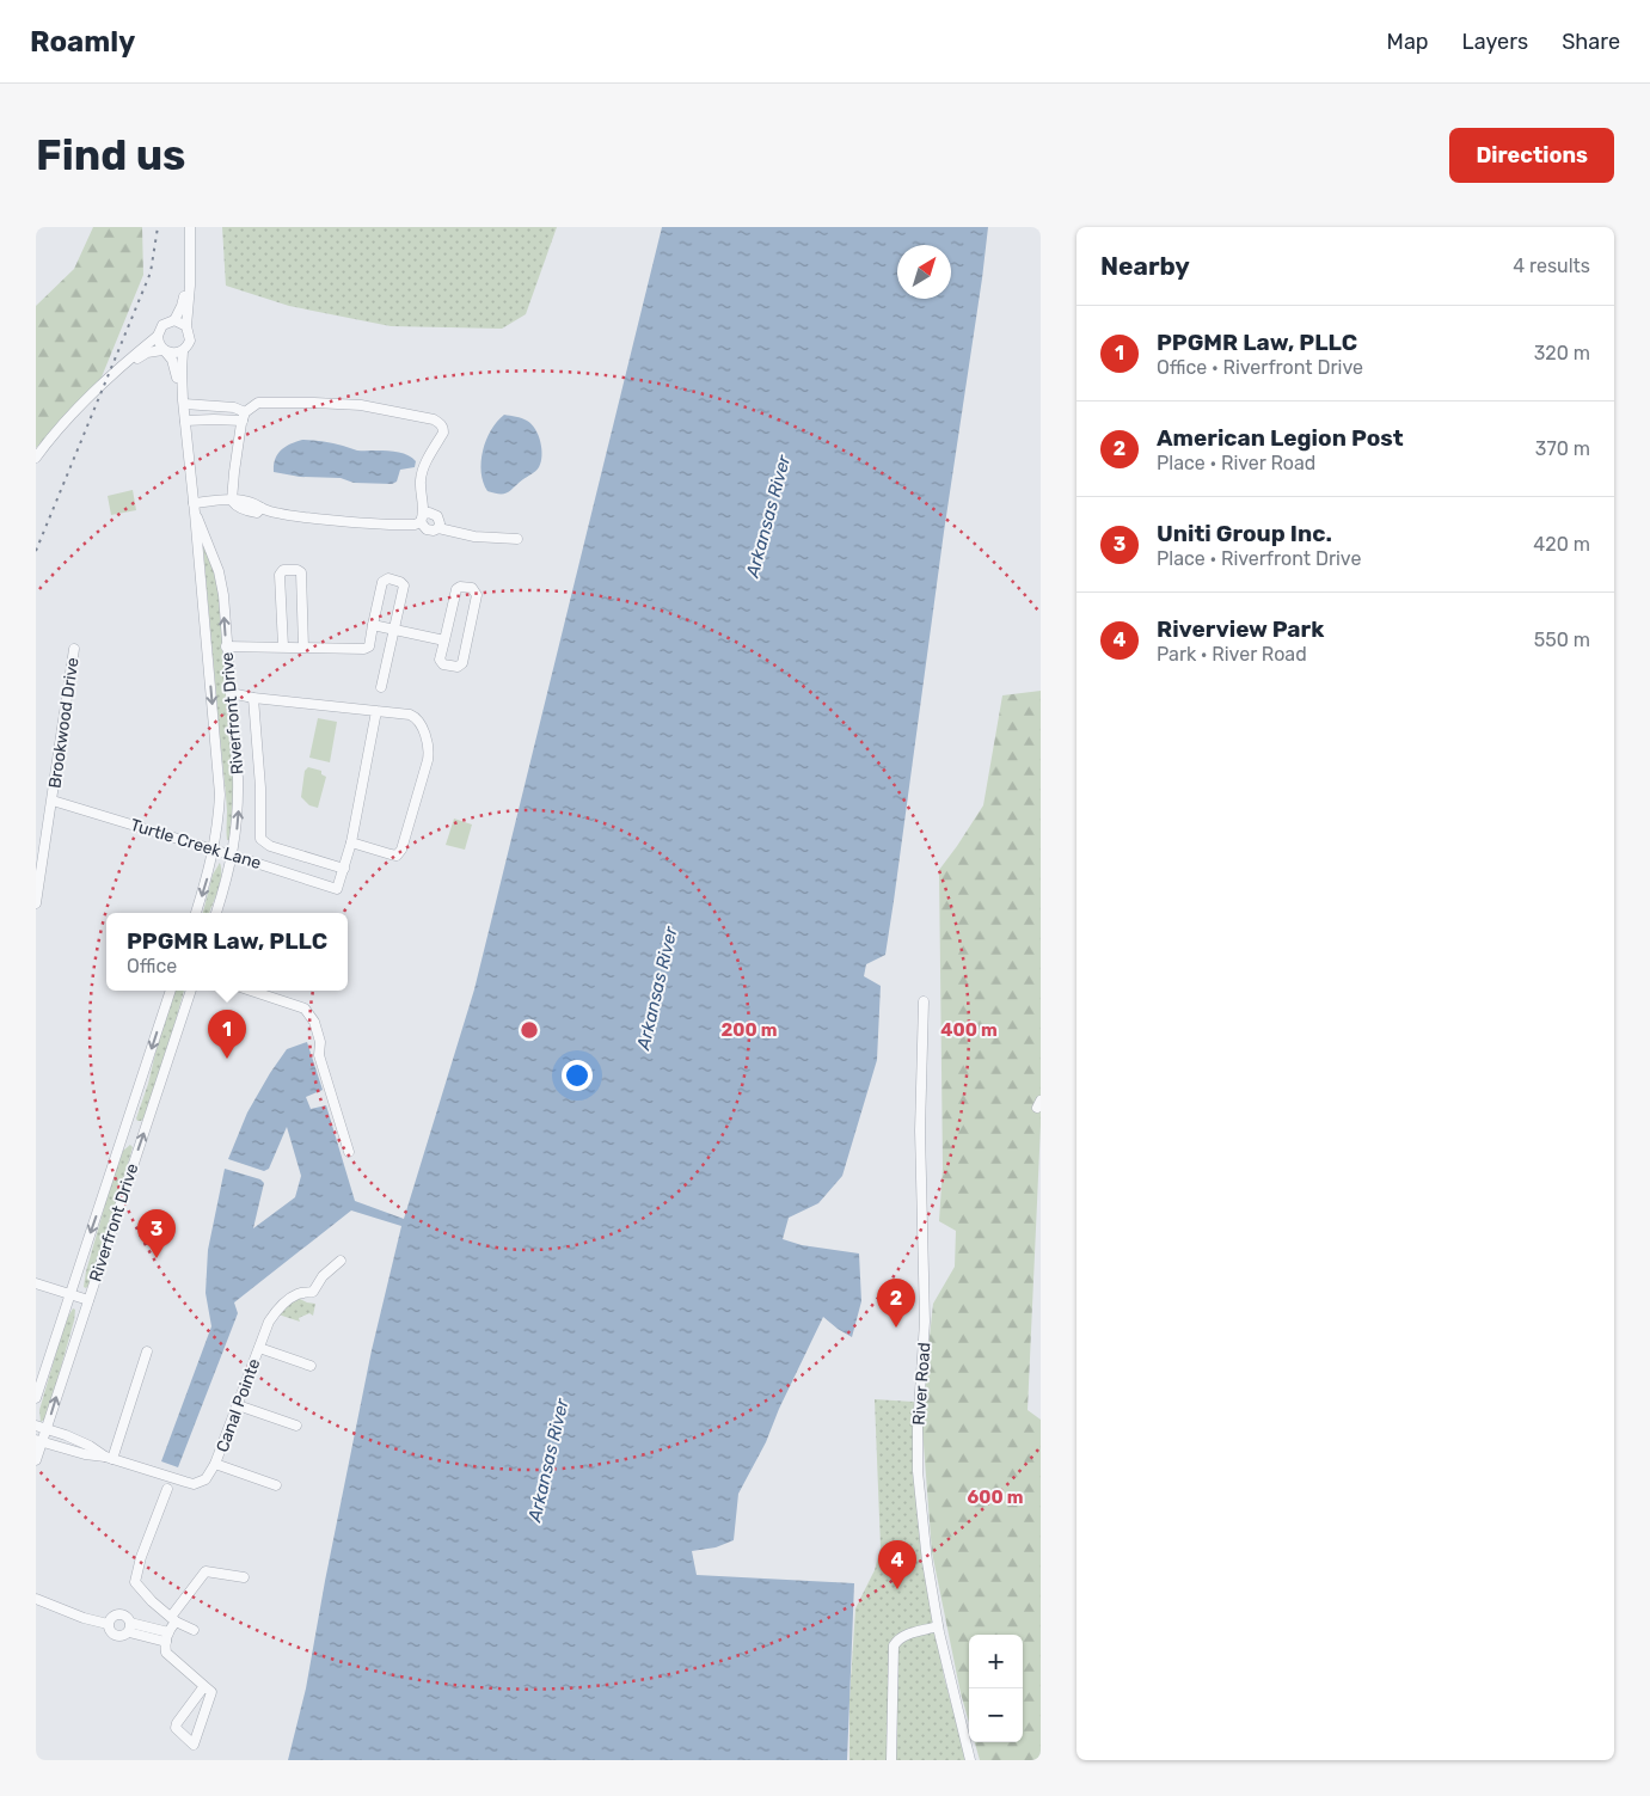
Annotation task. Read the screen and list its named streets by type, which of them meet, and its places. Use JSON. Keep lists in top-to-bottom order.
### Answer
{
  "streets": {
    "street": [
      "Riverfront Drive",
      "Brookwood Drive",
      "Turtle Creek Lane",
      "River Road",
      "Canal Pointe"
    ]
  },
  "crossings": [
    ["Riverfront Drive", "Turtle Creek Lane"],
    ["Riverfront Drive", "Canal Pointe"],
    ["Brookwood Drive", "Turtle Creek Lane"]
  ],
  "water": ["Arkansas River"],
  "north": "top right",
  "page": {
    "header": "Roamly",
    "nav": ["Map", "Layers", "Share"],
    "buttons": "Directions",
    "title": "Find us",
    "heading": ["Nearby", "4 results"],
    "list": [
      {
        "mark": "1",
        "name": "PPGMR Law, PLLC",
        "note": "Office · Riverfront Drive",
        "value": "320 m"
      },
      {
        "mark": "2",
        "name": "American Legion Post",
        "note": "Place · River Road",
        "value": "370 m"
      },
      {
        "mark": "3",
        "name": "Uniti Group Inc.",
        "note": "Place · Riverfront Drive",
        "value": "420 m"
      },
      {
        "mark": "4",
        "name": "Riverview Park",
        "note": "Park · River Road",
        "value": "550 m"
      }
    ],
    "popup": ["PPGMR Law, PLLC", "Office"],
    "pins": [
      "1",
      "3",
      "2",
      "4"
    ],
    "map_buttons": ["+", "−"]
  },
  "rings": ["200 m", "400 m", "600 m"]
}
